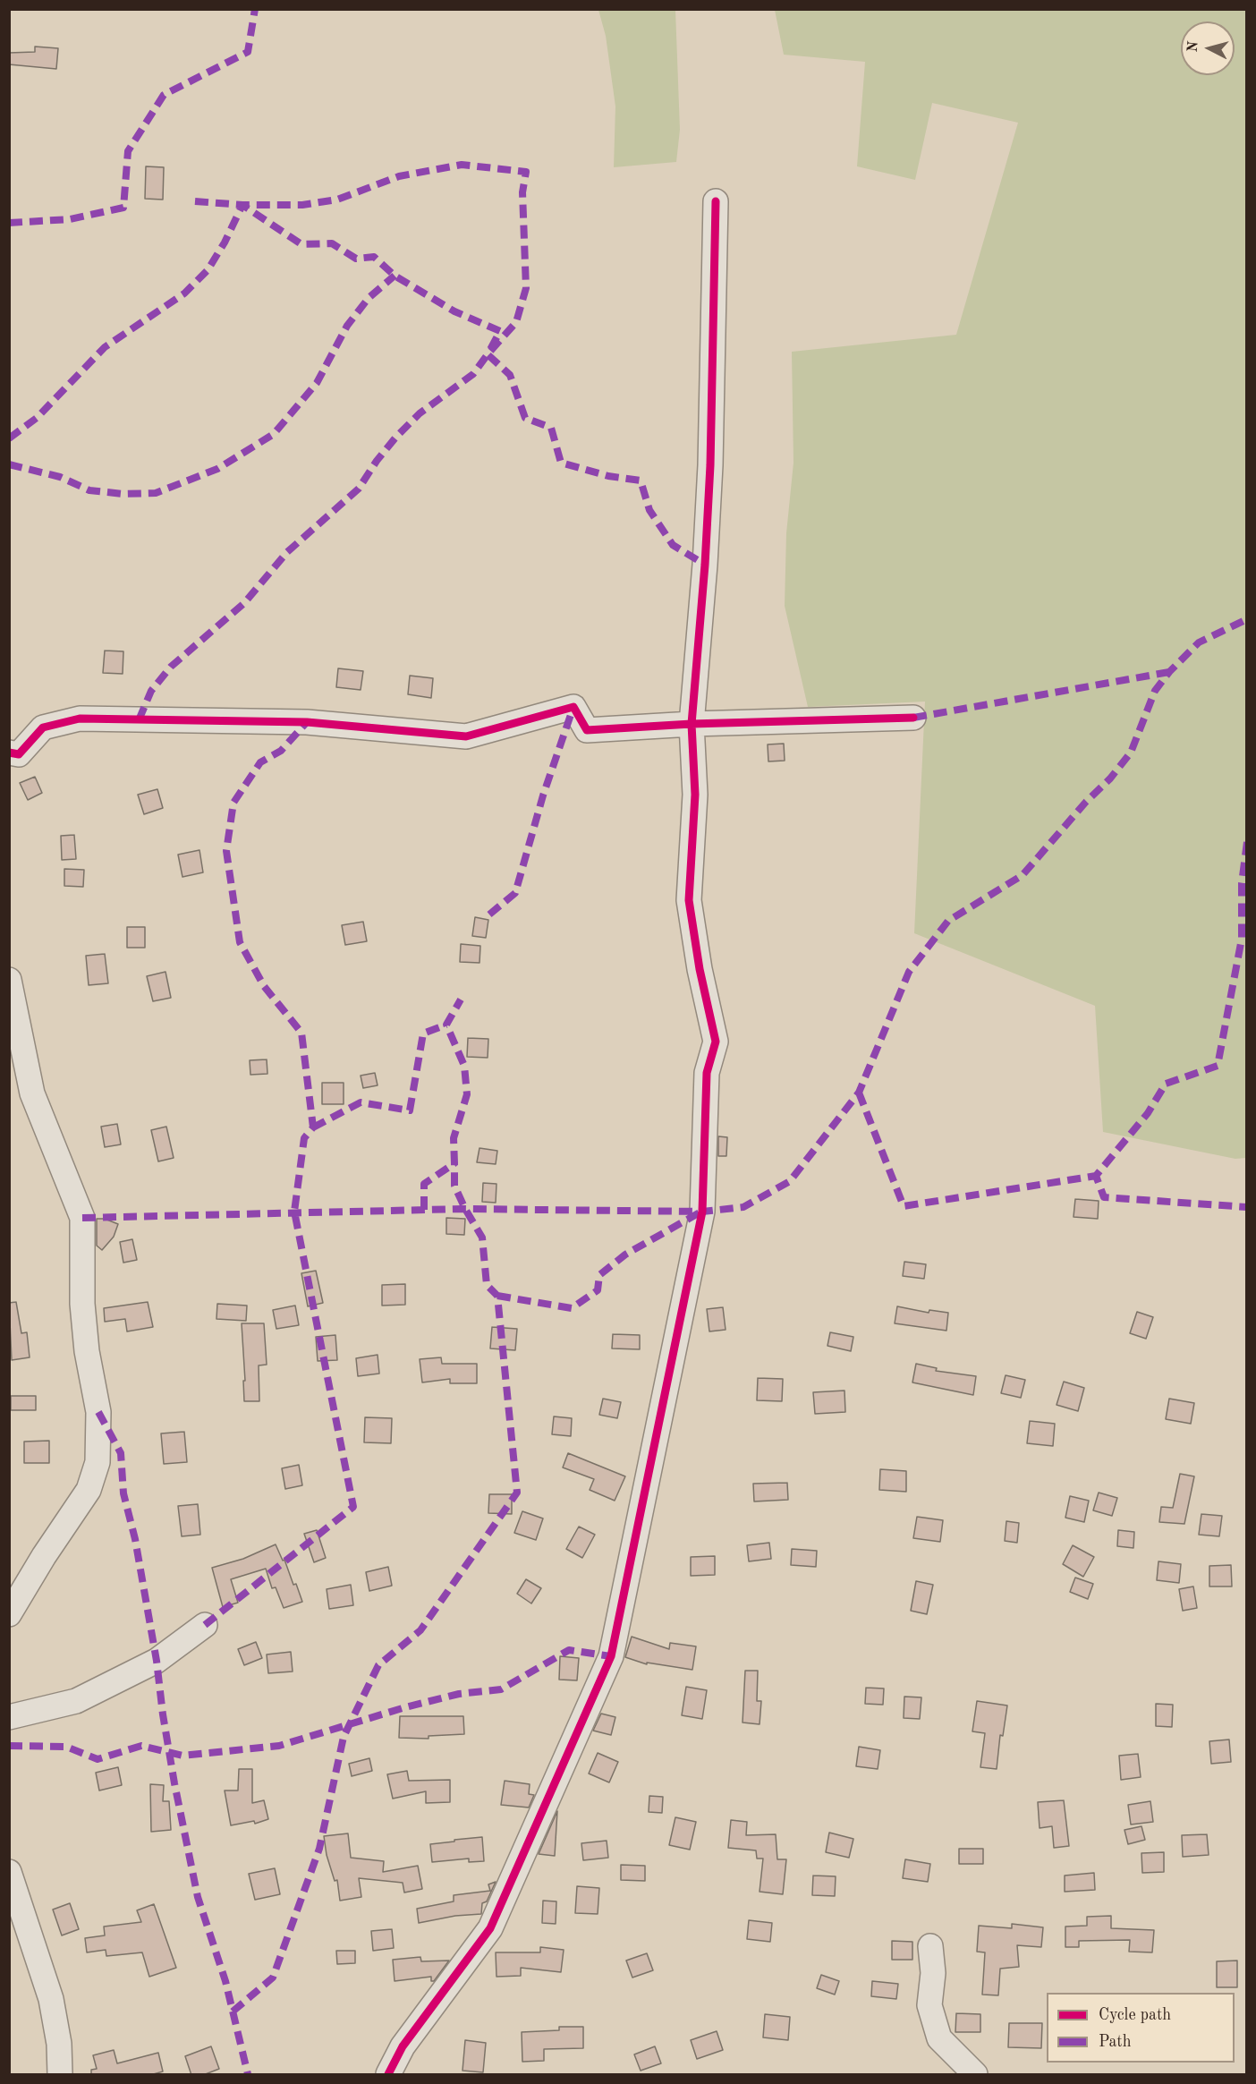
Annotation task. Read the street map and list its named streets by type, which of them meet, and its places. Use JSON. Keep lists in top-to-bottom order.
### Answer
{
  "legend": ["Cycle path", "Path"],
  "north": "left"
}
